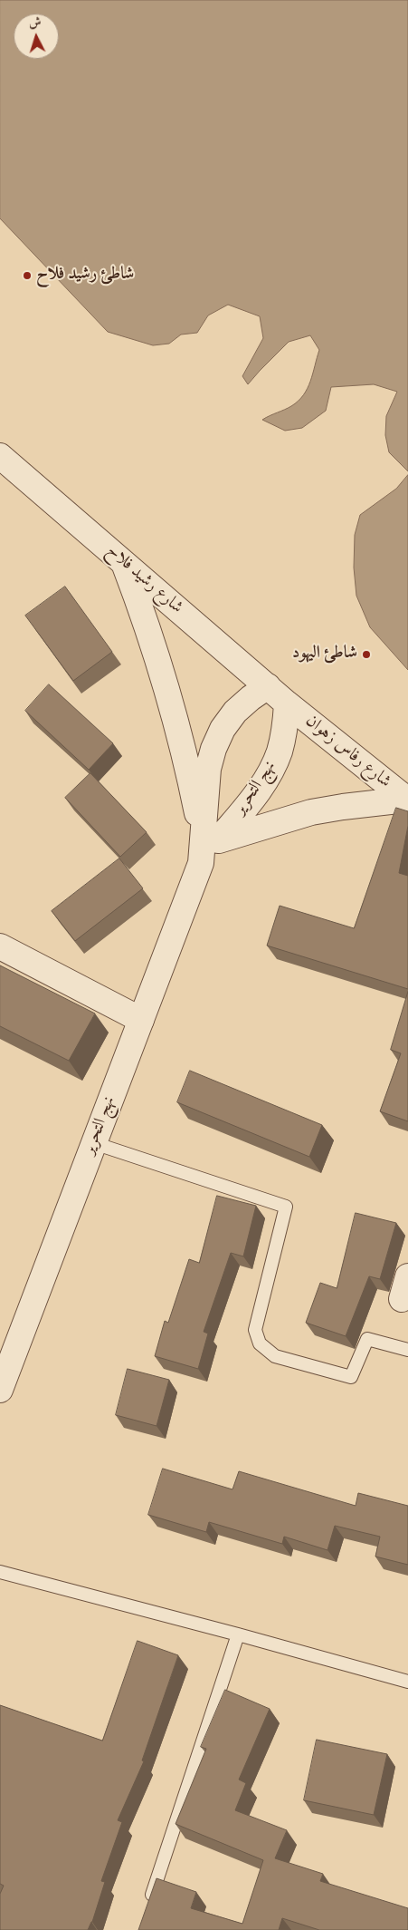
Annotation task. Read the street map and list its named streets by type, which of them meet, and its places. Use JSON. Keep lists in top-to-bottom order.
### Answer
{
  "streets": {
    "street": ["شارع رشيد فلاح", "شارع رفاس زهوان", "نهج التحرير"]
  },
  "crossings": [
    ["شارع رشيد فلاح", "شارع رفاس زهوان"],
    ["شارع رشيد فلاح", "نهج التحرير"],
    ["شارع رفاس زهوان", "نهج التحرير"]
  ],
  "places": ["شاطئ رشيد فلاح", "شاطئ اليهود"],
  "north": "top"
}
